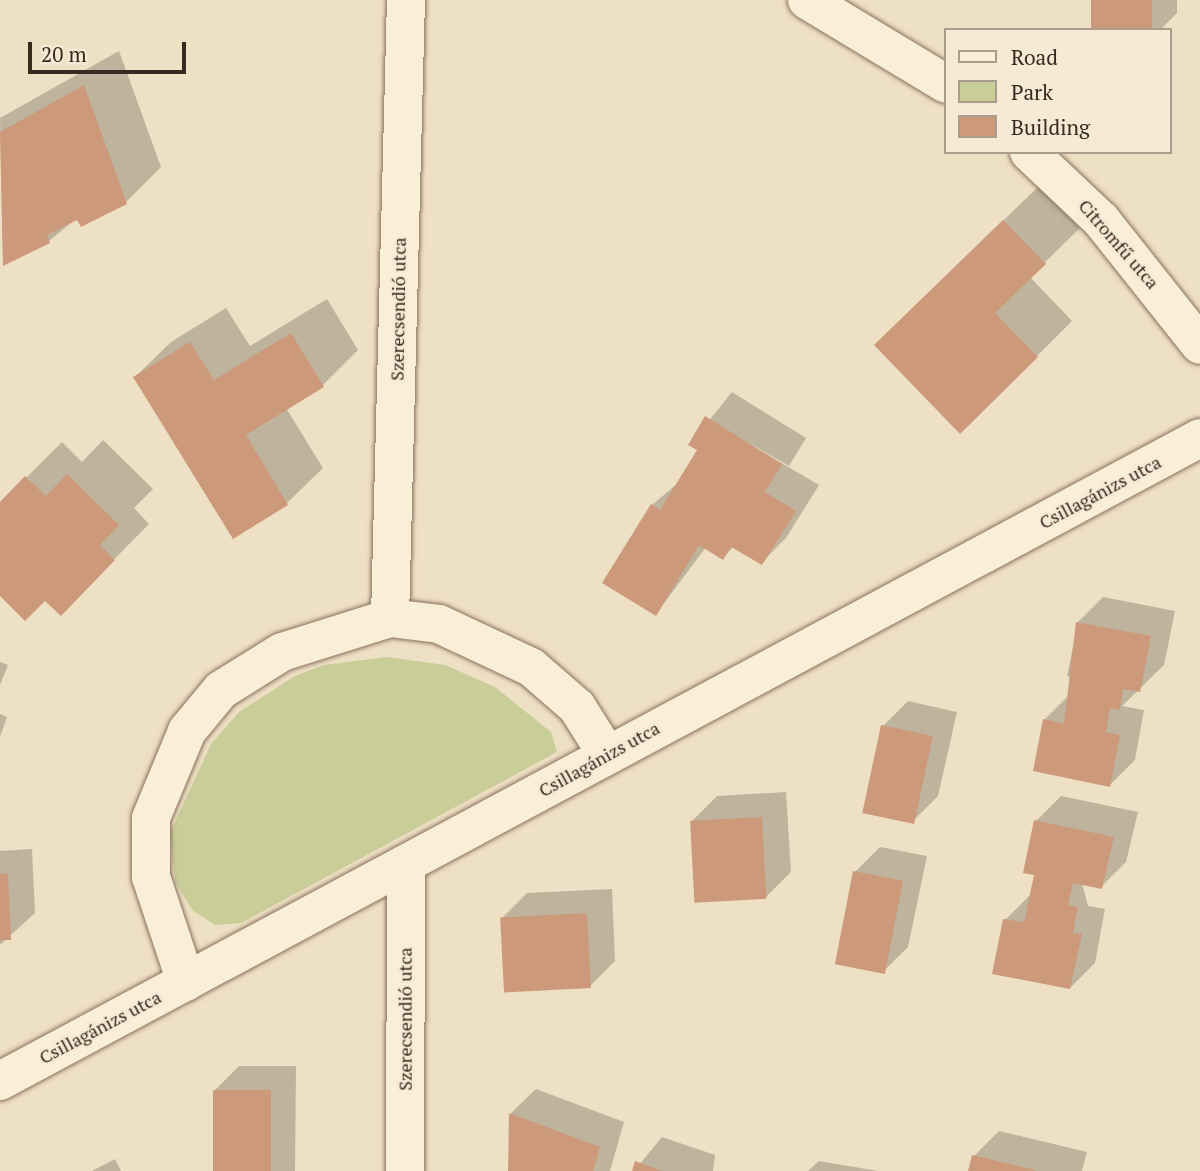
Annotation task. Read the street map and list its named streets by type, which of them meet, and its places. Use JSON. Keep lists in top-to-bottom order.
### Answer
{
  "streets": {
    "street": ["Citromfű utca", "Szerecsendió utca", "Csillagánizs utca"]
  },
  "crossings": [
    ["Szerecsendió utca", "Csillagánizs utca"]
  ],
  "legend": ["Road", "Park", "Building"],
  "scale_bar": "20 m"
}
